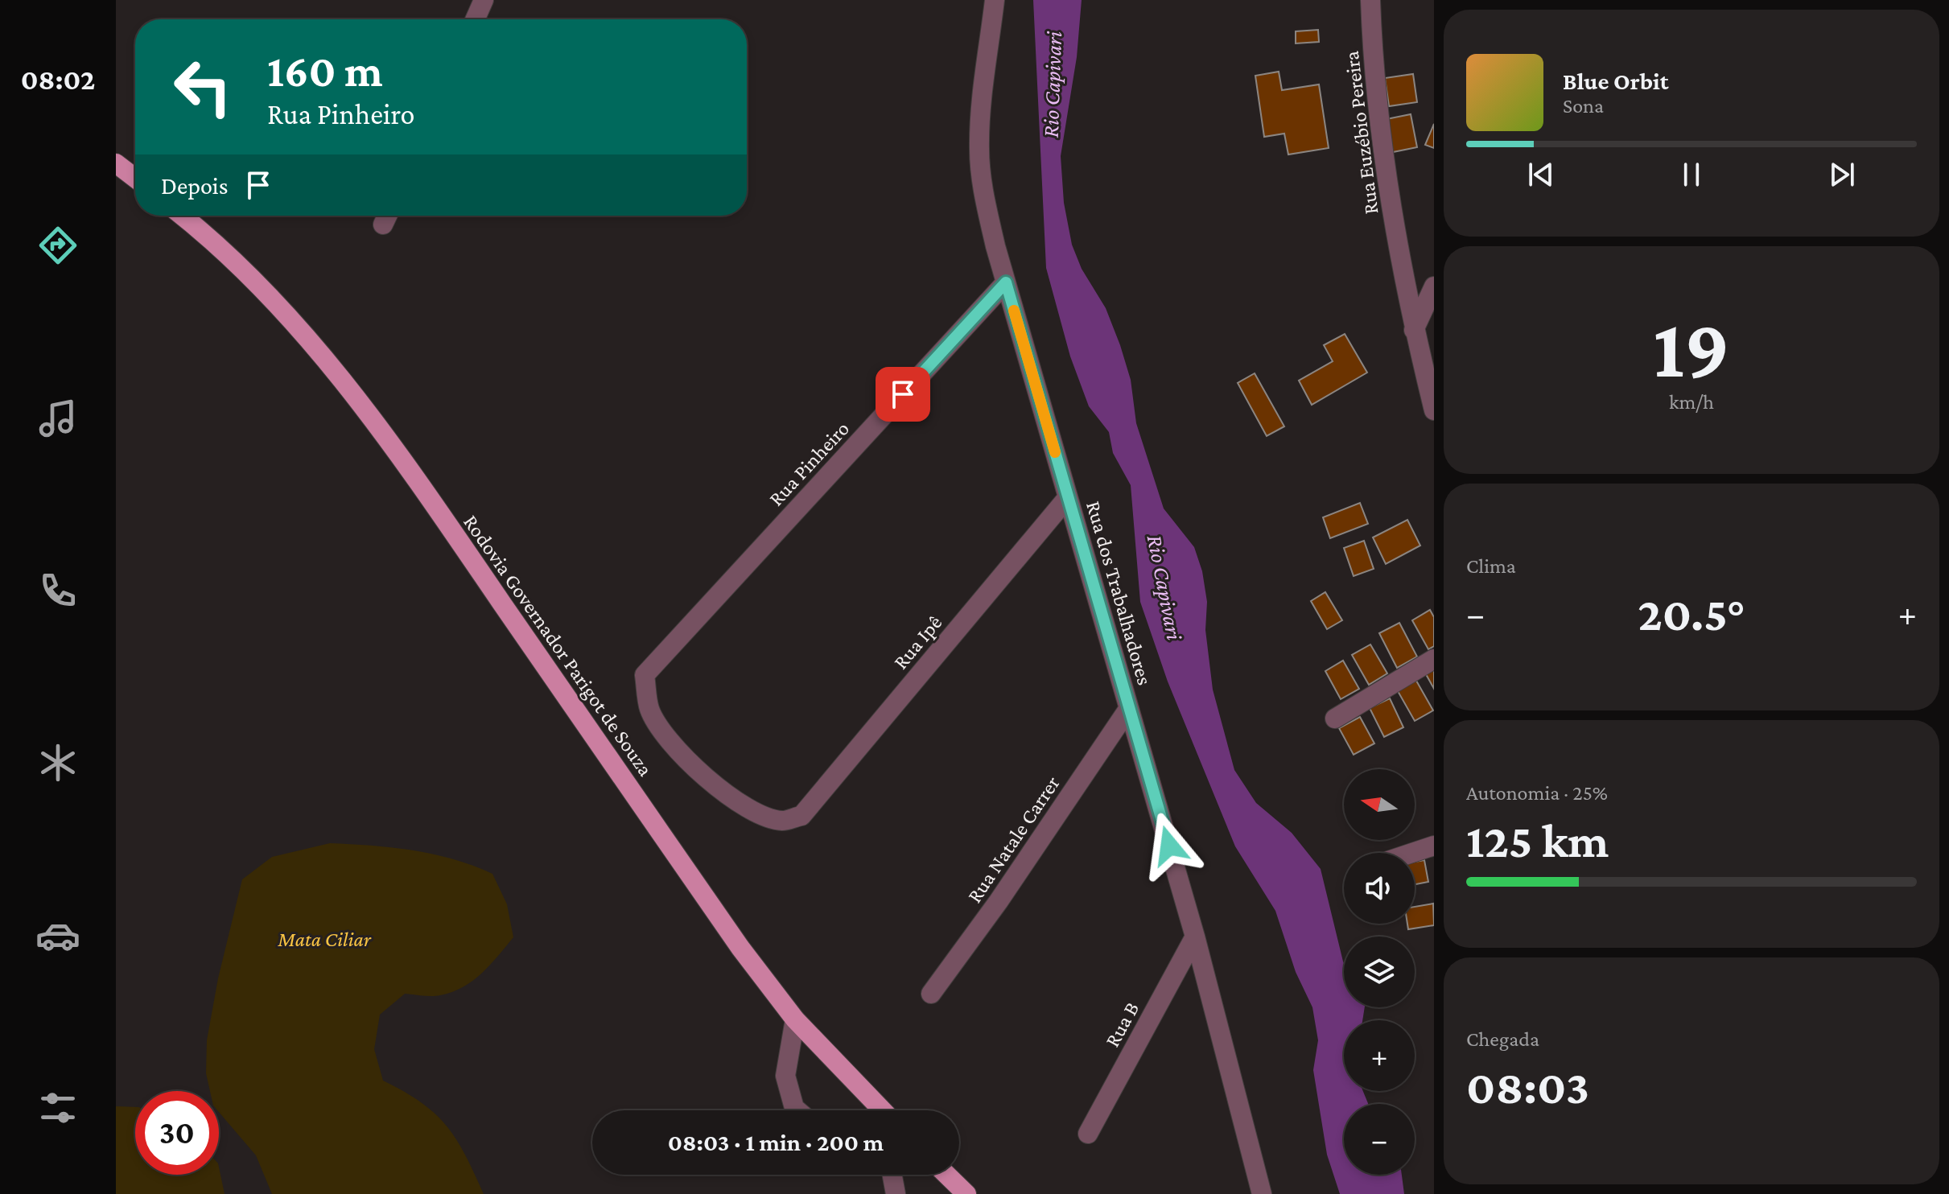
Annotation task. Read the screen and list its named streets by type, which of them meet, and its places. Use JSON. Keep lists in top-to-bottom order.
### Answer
{
  "streets": {
    "main road": ["Rodovia Governador Parigot de Souza"],
    "street": [
      "Rua Euzébio Pereira",
      "Rua Pinheiro",
      "Rua dos Trabalhadores",
      "Rua Ipê",
      "Rua Natale Carrer",
      "Rua B"
    ]
  },
  "crossings": [
    ["Rua Pinheiro", "Rua dos Trabalhadores"],
    ["Rua Pinheiro", "Rua Ipê"],
    ["Rua dos Trabalhadores", "Rua Ipê"],
    ["Rua dos Trabalhadores", "Rua Natale Carrer"],
    ["Rua dos Trabalhadores", "Rua B"]
  ],
  "water": ["Rio Capivari"],
  "parks": ["Mata Ciliar"],
  "north": "left",
  "page": {
    "tabs": "08:02",
    "turn": ["160 m", "Rua Pinheiro"],
    "song": ["Blue Orbit", "Sona"],
    "then": "Depois",
    "tile": [
      ["19", "km/h"],
      "Clima",
      ["Autonomia · 25%", "125 km"],
      ["Chegada", "08:03"]
    ],
    "heat": ["−", "20.5°", "+"],
    "map_buttons": ["+", "−"],
    "limit": "30",
    "trip": "08:03 · 1 min · 200 m"
  }
}
